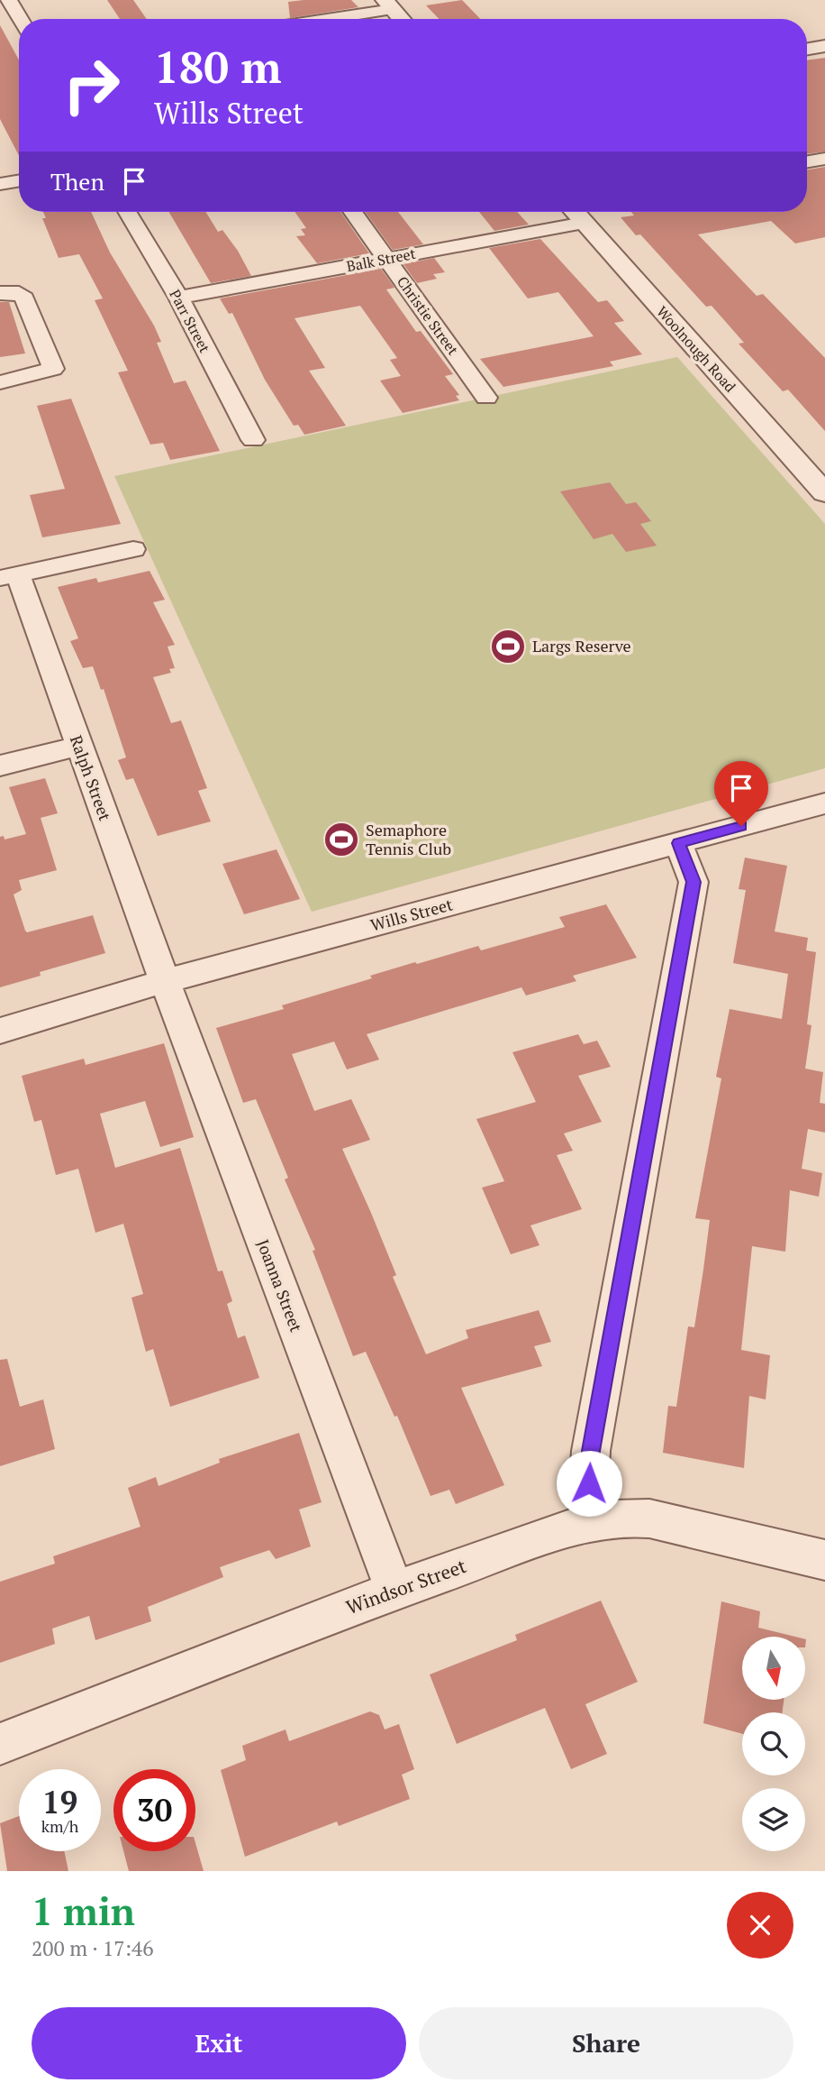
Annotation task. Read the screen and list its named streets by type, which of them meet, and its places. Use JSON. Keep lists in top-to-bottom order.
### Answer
{
  "streets": {
    "street": [
      "Balk Street",
      "Christie Street",
      "Parr Street",
      "Woolnough Road",
      "Ralph Street",
      "Wills Street",
      "Joanna Street",
      "Windsor Street"
    ]
  },
  "crossings": [
    ["Balk Street", "Christie Street"],
    ["Balk Street", "Parr Street"],
    ["Ralph Street", "Wills Street"],
    ["Ralph Street", "Joanna Street"],
    ["Wills Street", "Joanna Street"],
    ["Joanna Street", "Windsor Street"]
  ],
  "places": {
    "sports": ["Largs Reserve", "Semaphore Tennis Club"]
  },
  "north": "bottom",
  "page": {
    "turn": ["180 m", "Wills Street"],
    "then": "Then",
    "speed": "19 km/h",
    "limit": "30",
    "heading": ["1 min", "200 m · 17:46"],
    "buttons": ["Exit", "Share"]
  }
}
